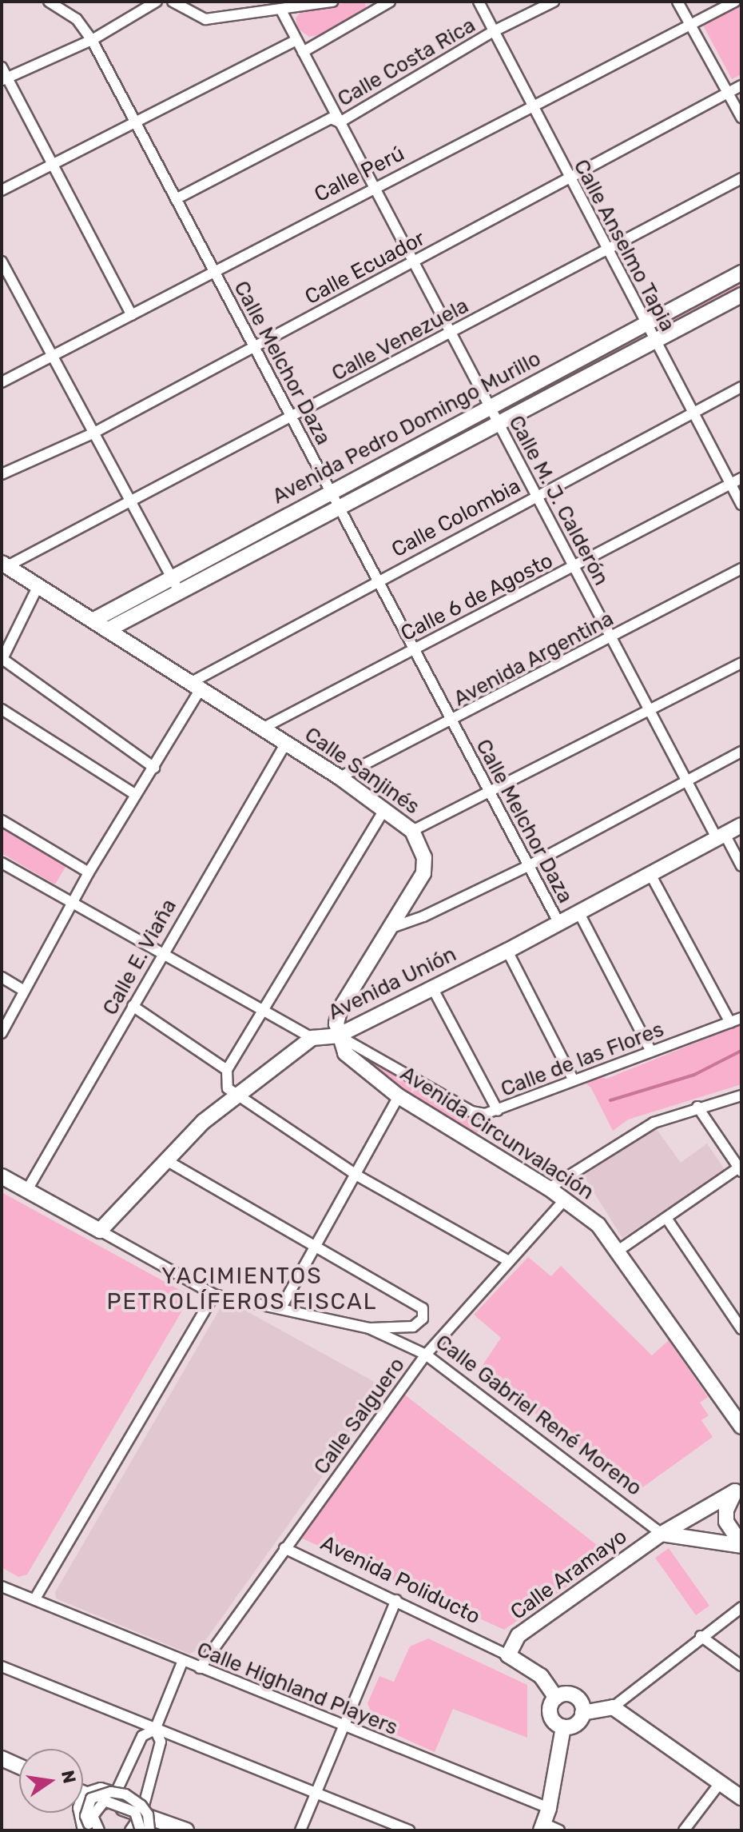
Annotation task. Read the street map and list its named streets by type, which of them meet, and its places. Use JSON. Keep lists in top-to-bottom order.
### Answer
{
  "streets": {
    "main road": [
      "Avenida Pedro Domingo Murillo",
      "Calle Sanjinés",
      "Avenida Unión",
      "Avenida Circunvalación",
      "Calle Gabriel René Moreno",
      "Calle Aramayo",
      "Avenida Poliducto"
    ],
    "street": [
      "Calle Costa Rica",
      "Calle Perú",
      "Calle Anselmo Tapia",
      "Calle Ecuador",
      "Calle Venezuela",
      "Calle Melchor Daza",
      "Calle M. J. Calderón",
      "Calle Colombia",
      "Calle 6 de Agosto",
      "Avenida Argentina",
      "Calle E. Viaña",
      "Calle de las Flores",
      "Calle Salguero",
      "Calle Highland Players"
    ]
  },
  "crossings": [
    ["Calle Costa Rica", "Calle Anselmo Tapia"],
    ["Calle Costa Rica", "Calle Melchor Daza"],
    ["Calle Costa Rica", "Calle M. J. Calderón"],
    ["Calle Perú", "Calle Anselmo Tapia"],
    ["Calle Perú", "Calle Melchor Daza"],
    ["Calle Perú", "Calle M. J. Calderón"],
    ["Calle Anselmo Tapia", "Calle Ecuador"],
    ["Calle Anselmo Tapia", "Calle Venezuela"],
    ["Calle Anselmo Tapia", "Avenida Pedro Domingo Murillo"],
    ["Calle Anselmo Tapia", "Calle Colombia"],
    ["Calle Anselmo Tapia", "Calle 6 de Agosto"],
    ["Calle Ecuador", "Calle Melchor Daza"],
    ["Calle Ecuador", "Calle M. J. Calderón"],
    ["Calle Venezuela", "Calle Melchor Daza"],
    ["Calle Venezuela", "Calle M. J. Calderón"],
    ["Calle Melchor Daza", "Avenida Pedro Domingo Murillo"],
    ["Calle Melchor Daza", "Calle Colombia"],
    ["Calle Melchor Daza", "Calle 6 de Agosto"],
    ["Calle Melchor Daza", "Avenida Argentina"],
    ["Calle Melchor Daza", "Avenida Unión"],
    ["Calle Melchor Daza", "Calle de las Flores"],
    ["Avenida Pedro Domingo Murillo", "Calle M. J. Calderón"],
    ["Avenida Pedro Domingo Murillo", "Calle Sanjinés"],
    ["Calle M. J. Calderón", "Calle Colombia"],
    ["Calle M. J. Calderón", "Calle 6 de Agosto"],
    ["Calle M. J. Calderón", "Avenida Argentina"],
    ["Calle M. J. Calderón", "Avenida Unión"],
    ["Calle Colombia", "Calle Sanjinés"],
    ["Calle 6 de Agosto", "Calle Sanjinés"],
    ["Avenida Argentina", "Calle Sanjinés"],
    ["Calle Sanjinés", "Calle E. Viaña"],
    ["Calle Sanjinés", "Avenida Unión"],
    ["Calle Sanjinés", "Calle de las Flores"],
    ["Calle Sanjinés", "Avenida Circunvalación"],
    ["Calle E. Viaña", "Calle Gabriel René Moreno"],
    ["Avenida Unión", "Calle de las Flores"],
    ["Avenida Unión", "Avenida Circunvalación"],
    ["Avenida Unión", "Calle Gabriel René Moreno"],
    ["Calle de las Flores", "Avenida Circunvalación"],
    ["Avenida Circunvalación", "Calle Salguero"],
    ["Calle Gabriel René Moreno", "Calle Salguero"],
    ["Calle Gabriel René Moreno", "Calle Aramayo"],
    ["Calle Salguero", "Avenida Poliducto"],
    ["Calle Salguero", "Calle Highland Players"],
    ["Calle Aramayo", "Avenida Poliducto"]
  ],
  "districts": ["YACIMIENTOS PETROLÍFEROS FISCAL"],
  "north": "right"
}
